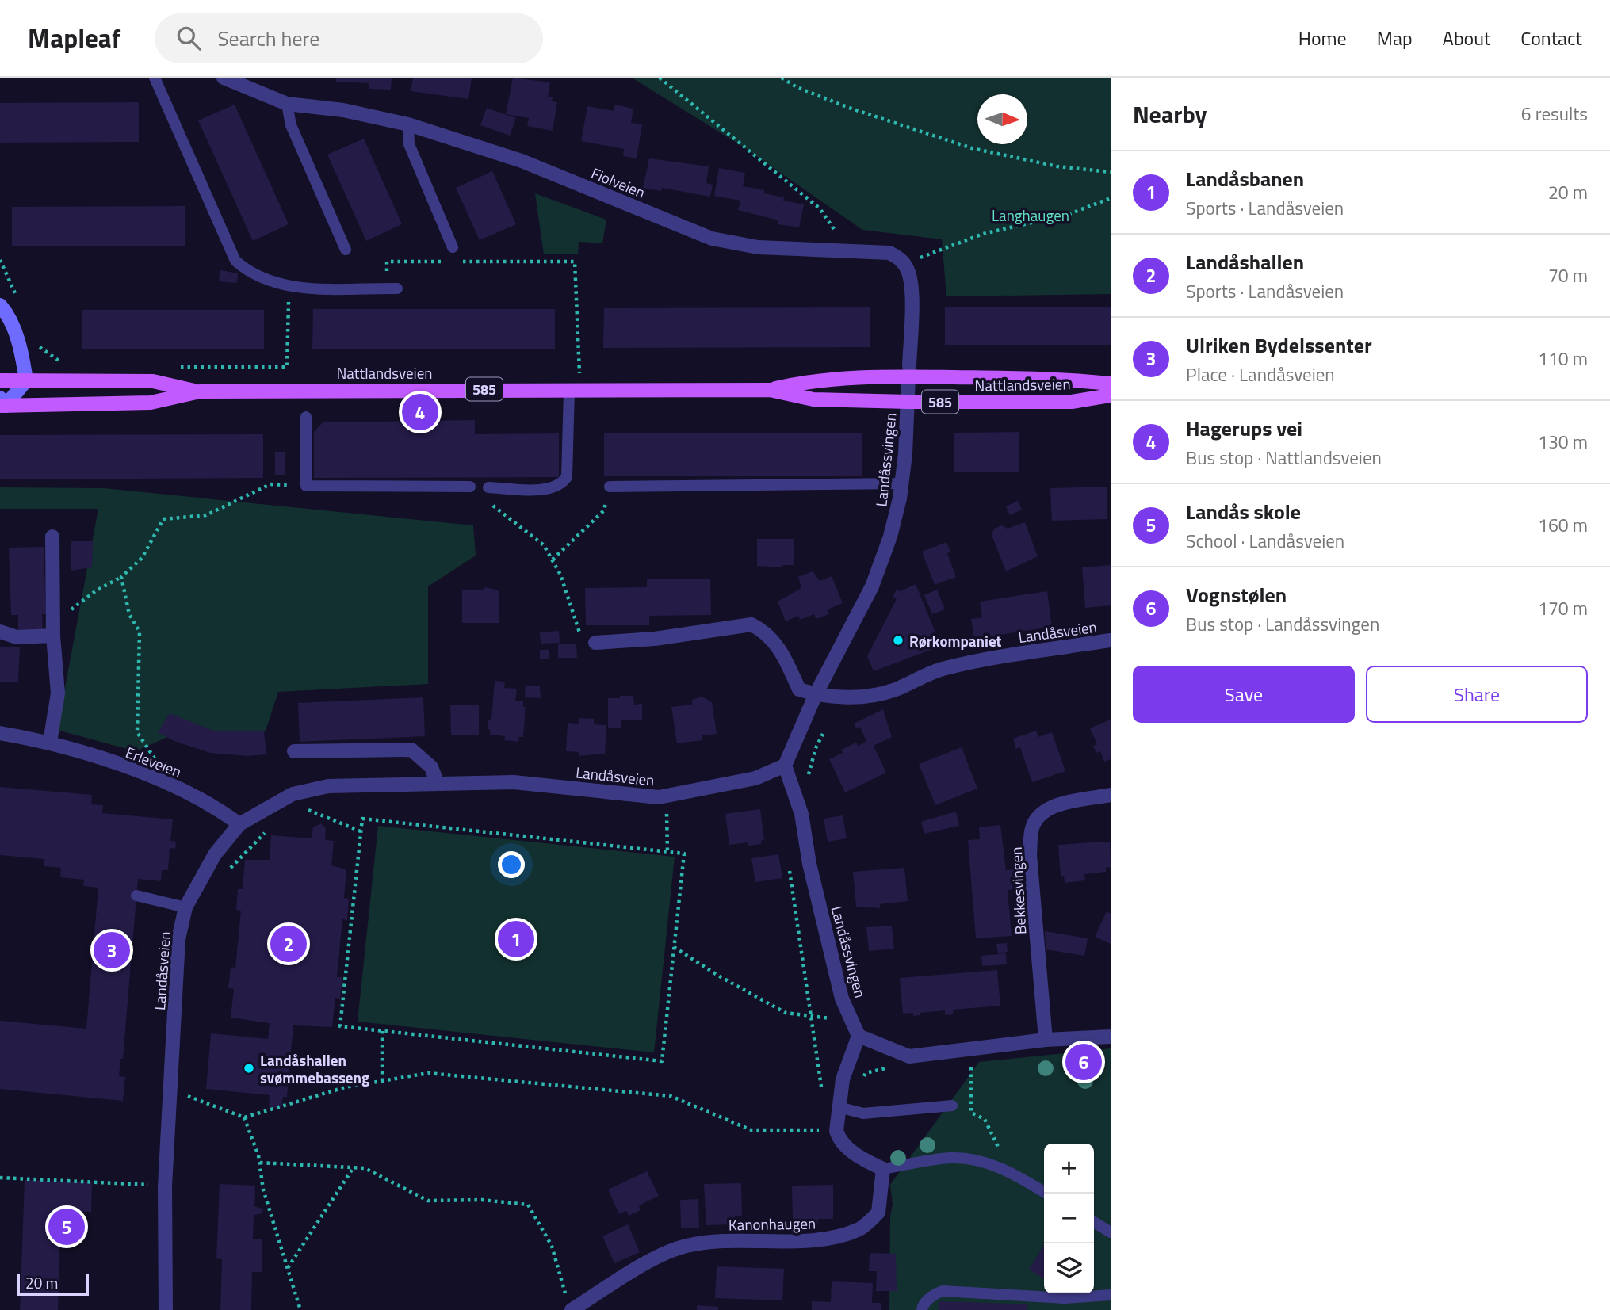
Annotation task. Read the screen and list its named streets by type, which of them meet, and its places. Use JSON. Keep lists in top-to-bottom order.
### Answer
{
  "streets": {
    "main road": ["Nattlandsveien", "585"],
    "street": [
      "Fiolveien",
      "Landåssvingen",
      "Landåsveien",
      "Erleveien",
      "Bekkesvingen",
      "Kanonhaugen"
    ]
  },
  "crossings": [
    ["Nattlandsveien", "Landåssvingen"],
    ["Landåssvingen", "Landåsveien"],
    ["Landåsveien", "Erleveien"]
  ],
  "parks": ["Langhaugen"],
  "places": ["Rørkompaniet", "Landåshallen svømmebasseng"],
  "scale_bar": "20 m",
  "north": "right",
  "page": {
    "header": "Mapleaf",
    "search": "Search here",
    "nav": [
      "Home",
      "Map",
      "About",
      "Contact"
    ],
    "heading": ["Nearby", "6 results"],
    "list": [
      {
        "mark": "1",
        "name": "Landåsbanen",
        "note": "Sports · Landåsveien",
        "value": "20 m"
      },
      {
        "mark": "2",
        "name": "Landåshallen",
        "note": "Sports · Landåsveien",
        "value": "70 m"
      },
      {
        "mark": "3",
        "name": "Ulriken Bydelssenter",
        "note": "Place · Landåsveien",
        "value": "110 m"
      },
      {
        "mark": "4",
        "name": "Hagerups vei",
        "note": "Bus stop · Nattlandsveien",
        "value": "130 m"
      },
      {
        "mark": "5",
        "name": "Landås skole",
        "note": "School · Landåsveien",
        "value": "160 m"
      },
      {
        "mark": "6",
        "name": "Vognstølen",
        "note": "Bus stop · Landåssvingen",
        "value": "170 m"
      }
    ],
    "pins": [
      "4",
      "1",
      "2",
      "3",
      "6",
      "5"
    ],
    "buttons": ["Save", "Share"],
    "map_buttons": ["+", "−"],
    "scale": "20 m"
  }
}
